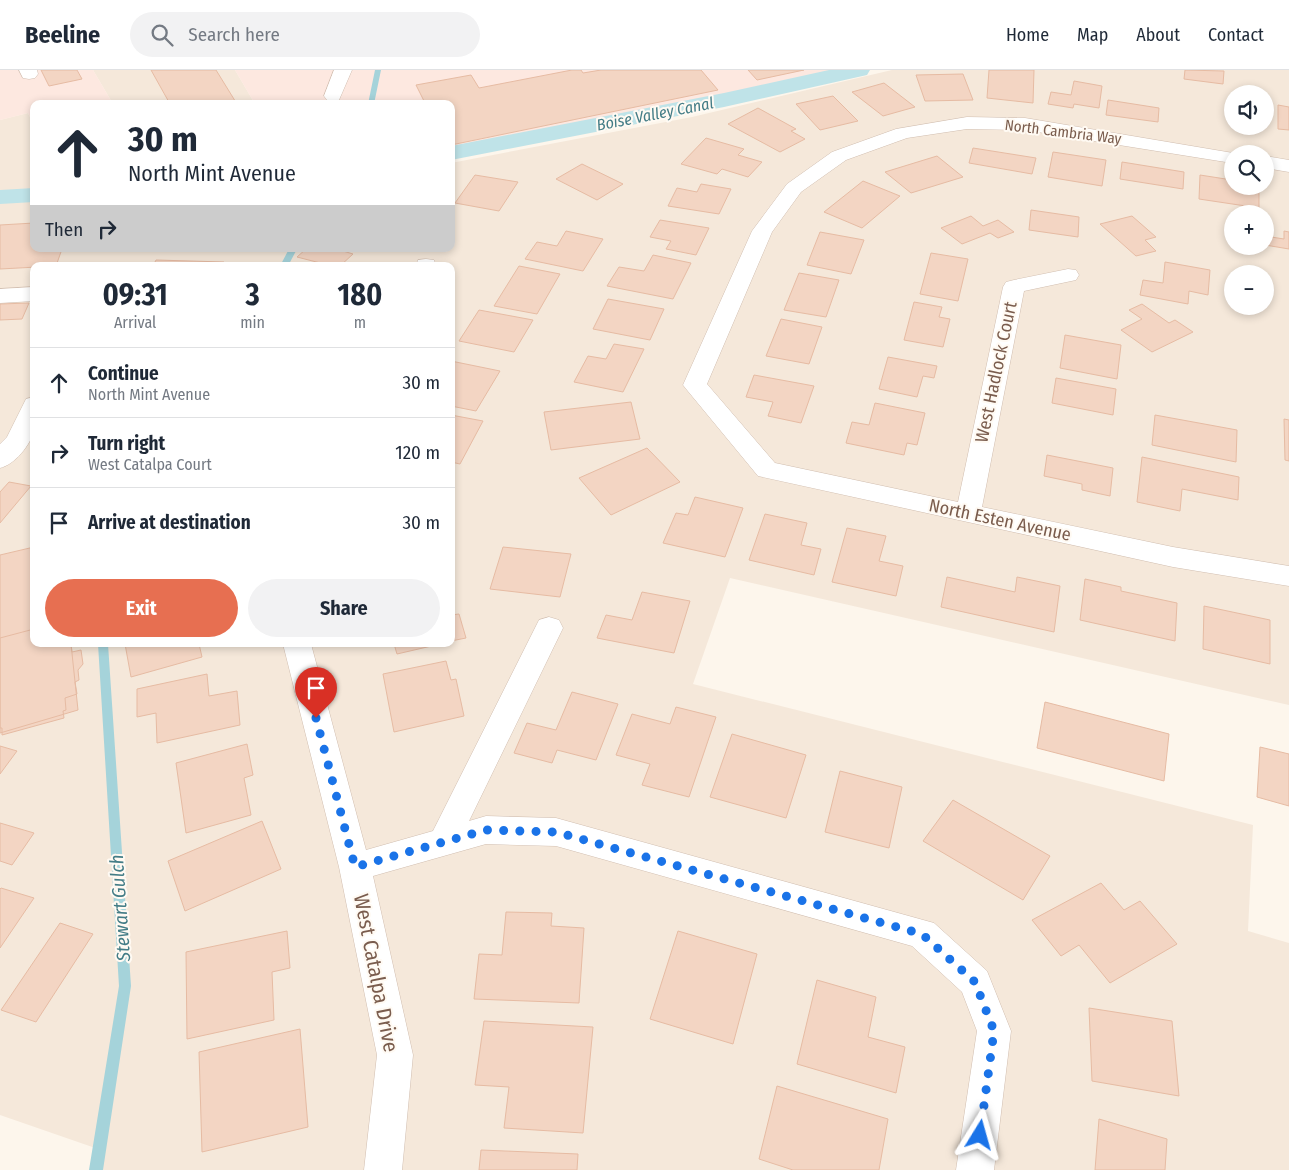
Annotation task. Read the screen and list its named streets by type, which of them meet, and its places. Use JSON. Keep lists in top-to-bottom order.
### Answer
{
  "streets": {
    "street": [
      "North Cambria Way",
      "West Hadlock Court",
      "North Esten Avenue",
      "West Catalpa Drive"
    ]
  },
  "crossings": [
    ["North Cambria Way", "North Esten Avenue"],
    ["West Hadlock Court", "North Esten Avenue"]
  ],
  "water": ["Boise Valley Canal", "Stewart Gulch"],
  "page": {
    "header": "Beeline",
    "search": "Search here",
    "nav": [
      "Home",
      "Map",
      "About",
      "Contact"
    ],
    "map_buttons": ["+", "−"],
    "turn": ["30 m", "North Mint Avenue"],
    "then": "Then",
    "eta": [
      "09:31",
      "Arrival",
      "3",
      "min",
      "180",
      "m"
    ],
    "list": [
      {
        "name": "Continue",
        "note": "North Mint Avenue",
        "value": "30 m"
      },
      {
        "name": "Turn right",
        "note": "West Catalpa Court",
        "value": "120 m"
      },
      {
        "name": "Arrive at destination",
        "value": "30 m"
      }
    ],
    "buttons": ["Exit", "Share"]
  }
}
